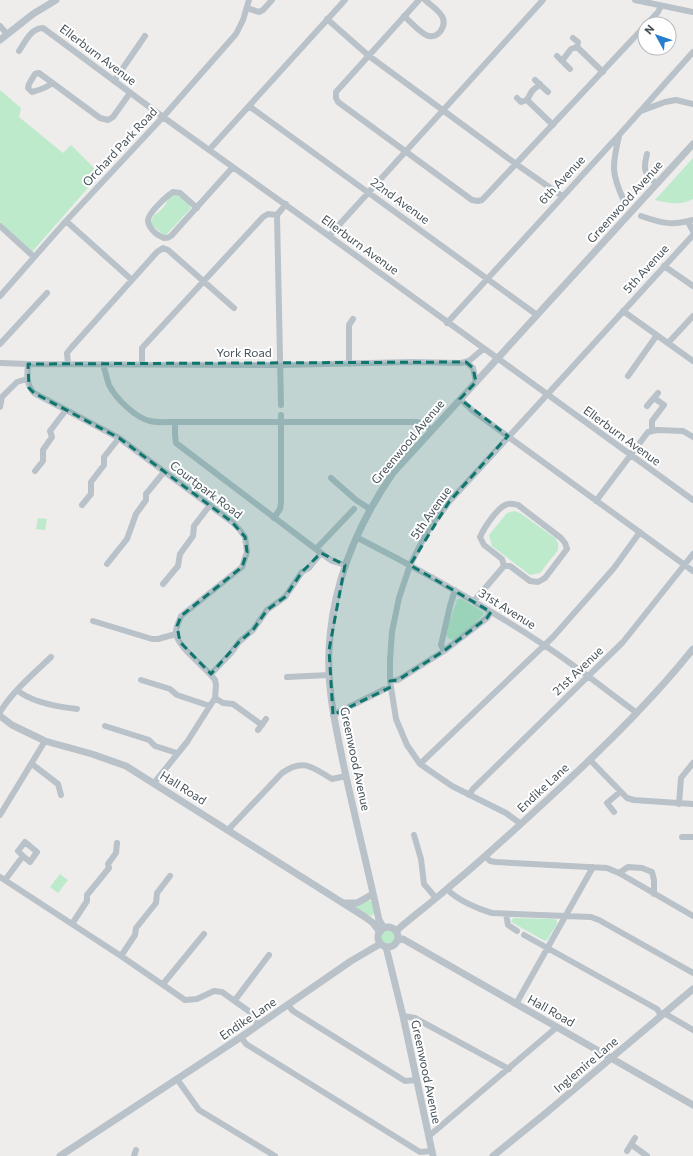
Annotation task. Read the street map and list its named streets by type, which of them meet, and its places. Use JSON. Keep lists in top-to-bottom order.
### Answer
{
  "streets": {
    "street": [
      "Ellerburn Avenue",
      "Orchard Park Road",
      "6th Avenue",
      "22nd Avenue",
      "Greenwood Avenue",
      "5th Avenue",
      "York Road",
      "Courtpark Road",
      "31st Avenue",
      "21st Avenue",
      "Hall Road",
      "Endike Lane",
      "Inglemire Lane"
    ]
  },
  "crossings": [
    ["Ellerburn Avenue", "Orchard Park Road"],
    ["Ellerburn Avenue", "6th Avenue"],
    ["Ellerburn Avenue", "Greenwood Avenue"],
    ["Ellerburn Avenue", "5th Avenue"],
    ["6th Avenue", "22nd Avenue"],
    ["6th Avenue", "Greenwood Avenue"],
    ["22nd Avenue", "Greenwood Avenue"],
    ["Greenwood Avenue", "31st Avenue"],
    ["Greenwood Avenue", "Hall Road"],
    ["Greenwood Avenue", "Endike Lane"],
    ["5th Avenue", "31st Avenue"],
    ["5th Avenue", "21st Avenue"],
    ["5th Avenue", "Endike Lane"],
    ["31st Avenue", "21st Avenue"],
    ["31st Avenue", "Endike Lane"],
    ["Hall Road", "Endike Lane"],
    ["Hall Road", "Inglemire Lane"]
  ],
  "north": "top left"
}
